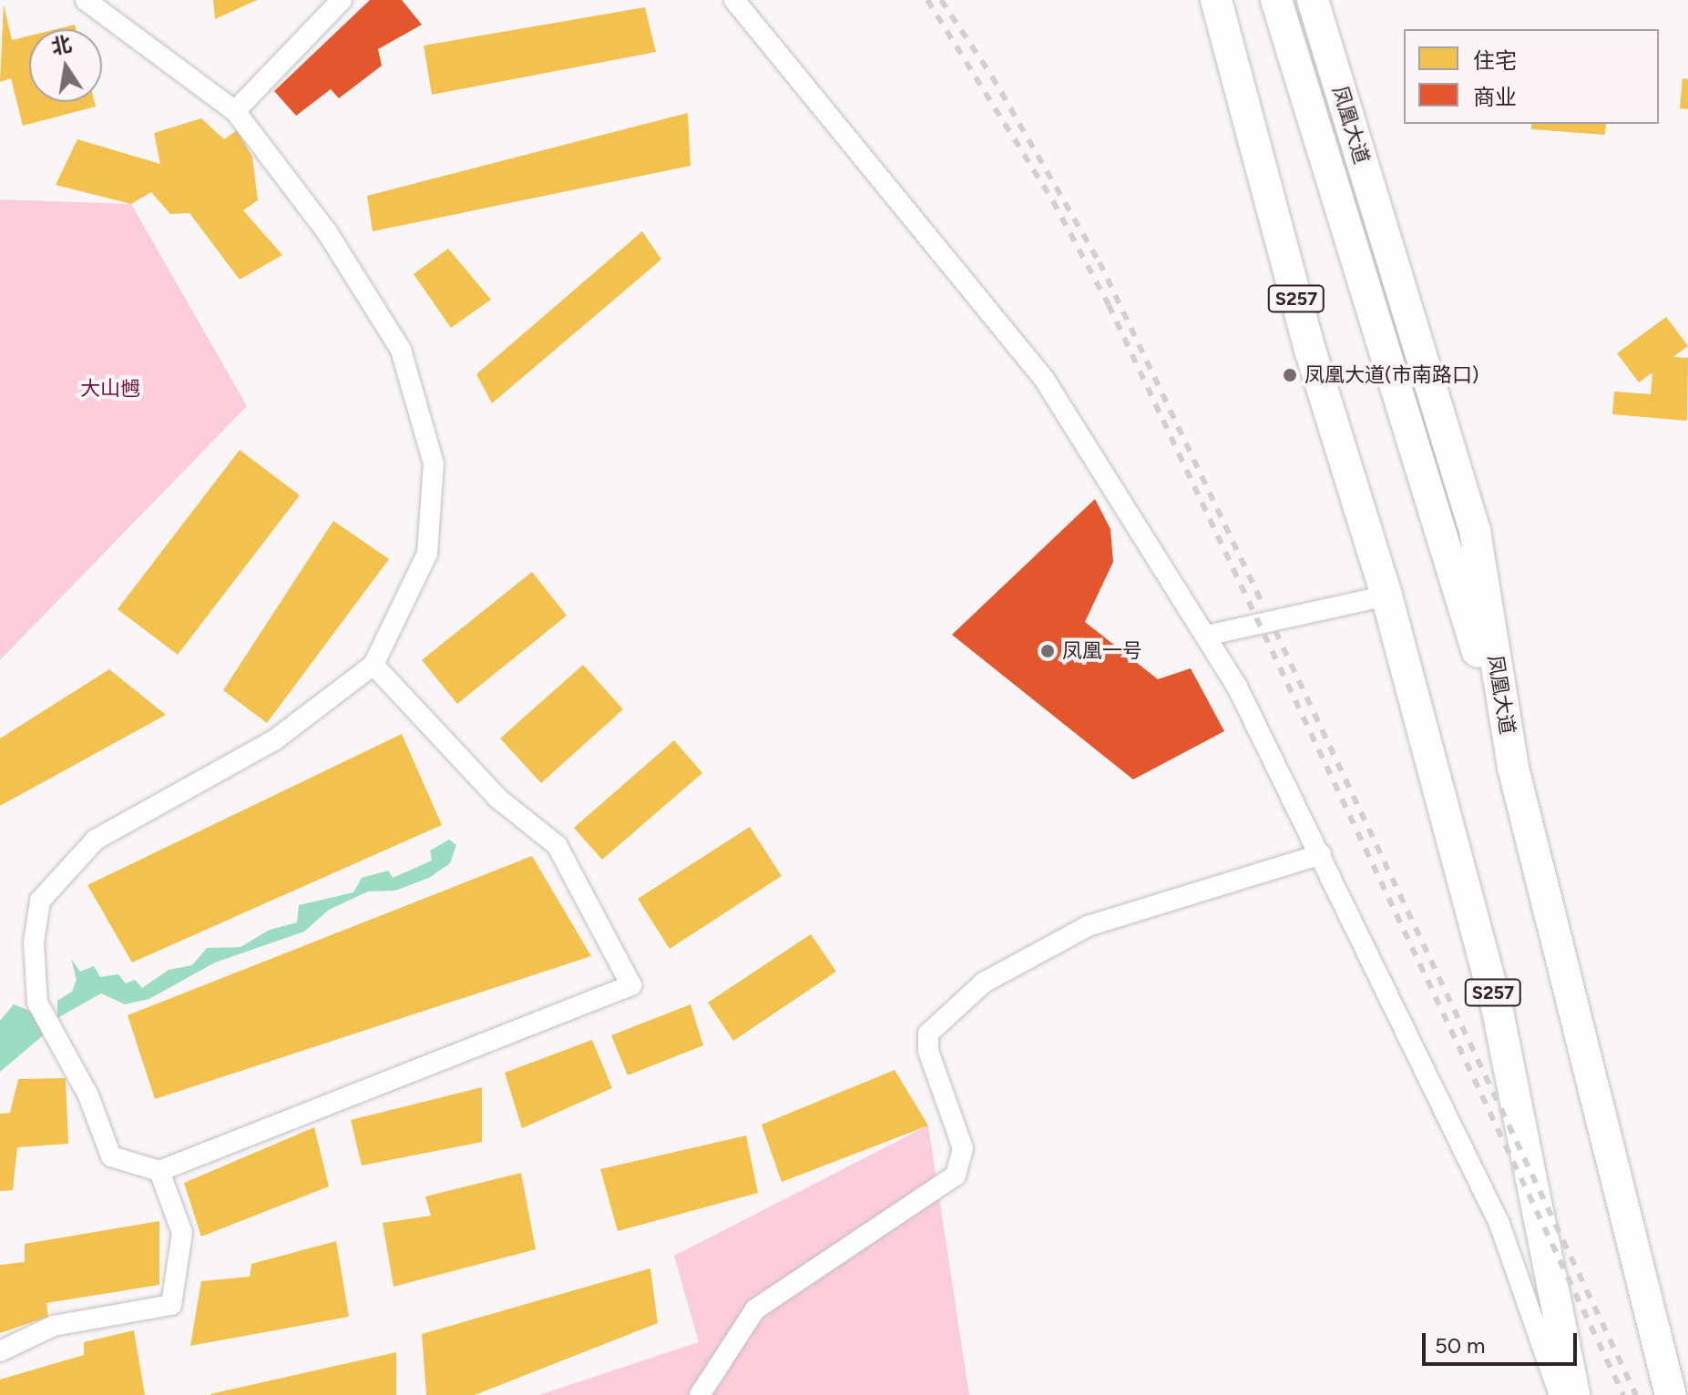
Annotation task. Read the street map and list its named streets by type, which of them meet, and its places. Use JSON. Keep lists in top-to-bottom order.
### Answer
{
  "streets": {
    "main road": ["凤凰大道", "S257"]
  },
  "parks": ["大山乸"],
  "places": ["凤凰大道(市南路口)", "凤凰一号"],
  "legend": ["住宅", "商业"],
  "scale_bar": "50 m",
  "north": "top"
}
